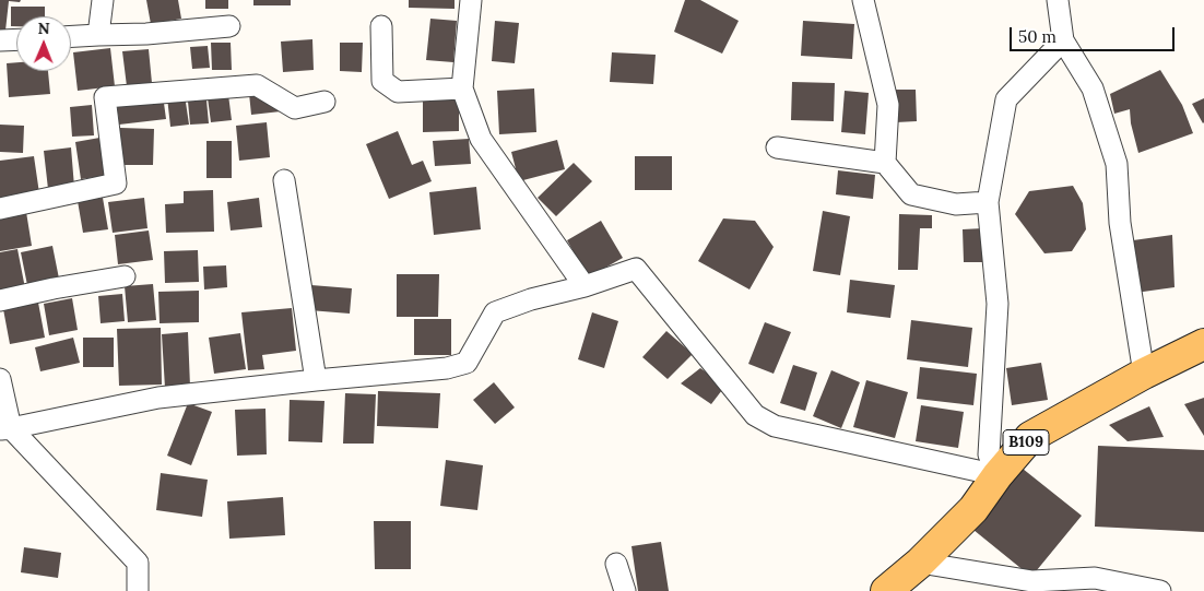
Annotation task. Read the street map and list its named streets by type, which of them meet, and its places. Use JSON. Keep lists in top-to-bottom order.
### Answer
{
  "streets": {
    "main road": ["B109"]
  },
  "scale_bar": "50 m",
  "north": "top"
}
